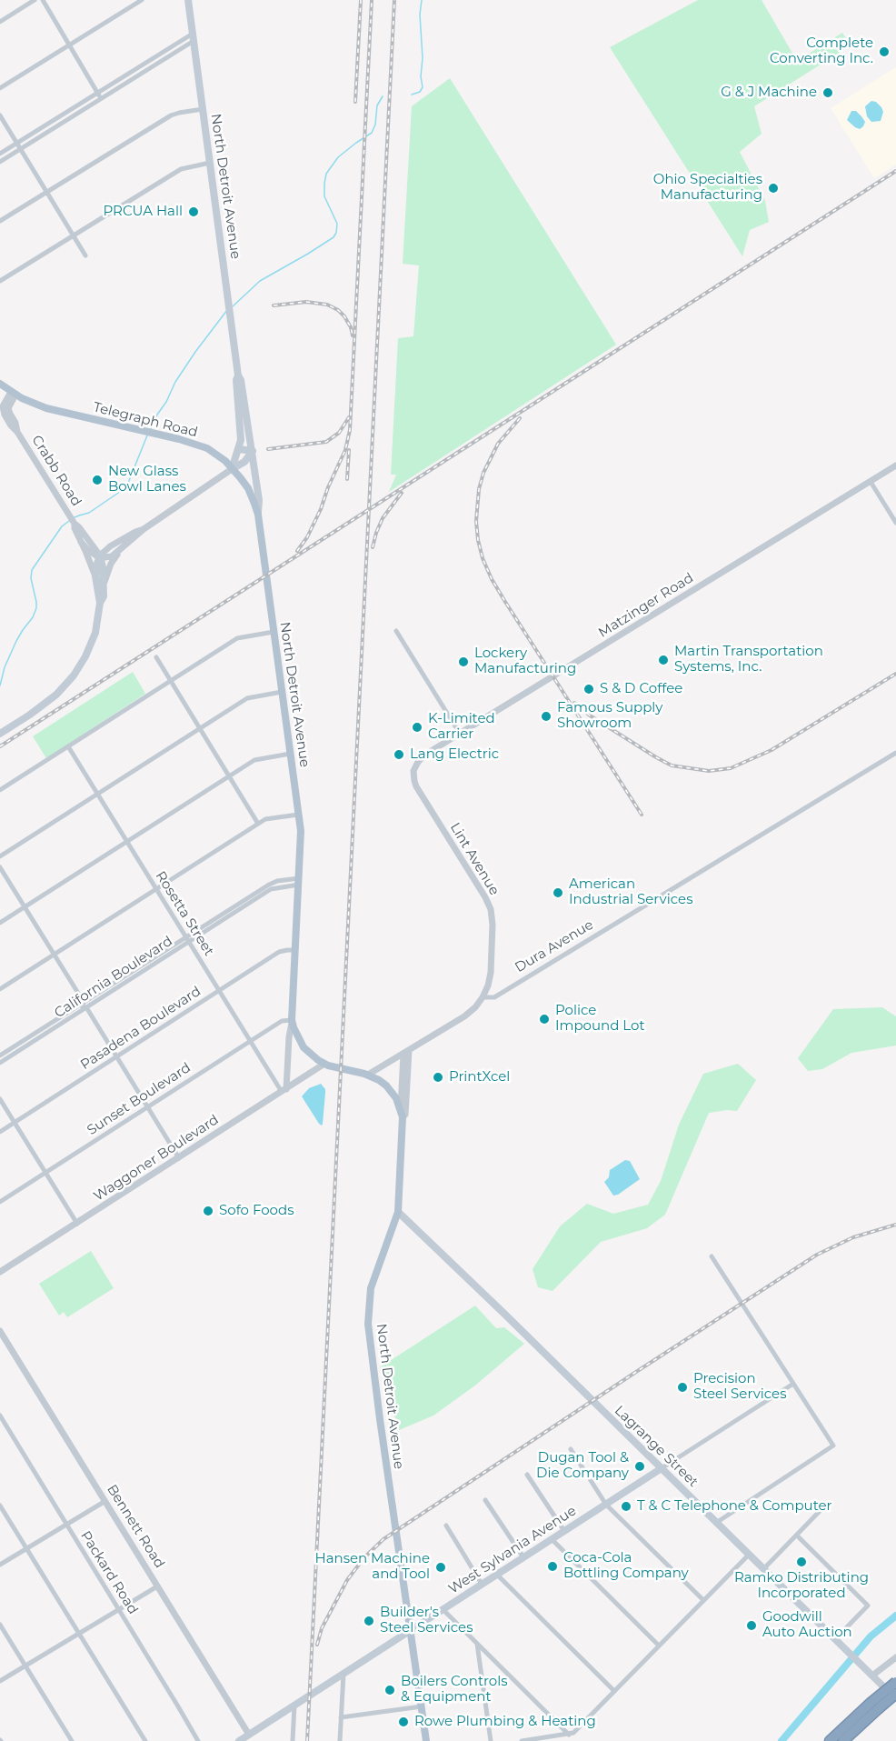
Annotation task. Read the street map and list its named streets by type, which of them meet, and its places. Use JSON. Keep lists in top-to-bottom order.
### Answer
{
  "streets": {
    "main road": [
      "North Detroit Avenue",
      "Telegraph Road",
      "Lagrange Street",
      "West Sylvania Avenue"
    ],
    "street": [
      "Crabb Road",
      "Matzinger Road",
      "Lint Avenue",
      "Rosetta Street",
      "Dura Avenue",
      "California Boulevard",
      "Pasadena Boulevard",
      "Sunset Boulevard",
      "Waggoner Boulevard",
      "Bennett Road",
      "Packard Road"
    ]
  },
  "crossings": [
    ["North Detroit Avenue", "Telegraph Road"],
    ["North Detroit Avenue", "Rosetta Street"],
    ["North Detroit Avenue", "Dura Avenue"],
    ["North Detroit Avenue", "California Boulevard"],
    ["North Detroit Avenue", "Pasadena Boulevard"],
    ["North Detroit Avenue", "Sunset Boulevard"],
    ["North Detroit Avenue", "Waggoner Boulevard"],
    ["North Detroit Avenue", "Lagrange Street"],
    ["North Detroit Avenue", "West Sylvania Avenue"],
    ["Telegraph Road", "Crabb Road"],
    ["Matzinger Road", "Lint Avenue"],
    ["Lint Avenue", "Dura Avenue"],
    ["Rosetta Street", "California Boulevard"],
    ["Rosetta Street", "Pasadena Boulevard"],
    ["Rosetta Street", "Sunset Boulevard"],
    ["Rosetta Street", "Waggoner Boulevard"],
    ["Lagrange Street", "West Sylvania Avenue"],
    ["Bennett Road", "West Sylvania Avenue"]
  ],
  "places": [
    "Complete Converting Inc.",
    "G & J Machine",
    "Ohio Specialties Manufacturing",
    "PRCUA Hall",
    "New Glass Bowl Lanes",
    "Martin Transportation Systems, Inc.",
    "Lockery Manufacturing",
    "S & D Coffee",
    "Famous Supply Showroom",
    "K-Limited Carrier",
    "Lang Electric",
    "American Industrial Services",
    "Police Impound Lot",
    "PrintXcel",
    "Sofo Foods",
    "Precision Steel Services",
    "Dugan Tool & Die Company",
    "T & C Telephone & Computer",
    "Ramko Distributing Incorporated",
    "Coca-Cola Bottling Company",
    "Hansen Machine and Tool",
    "Builder's Steel Services",
    "Goodwill Auto Auction",
    "Boilers Controls & Equipment",
    "Rowe Plumbing & Heating"
  ]
}
